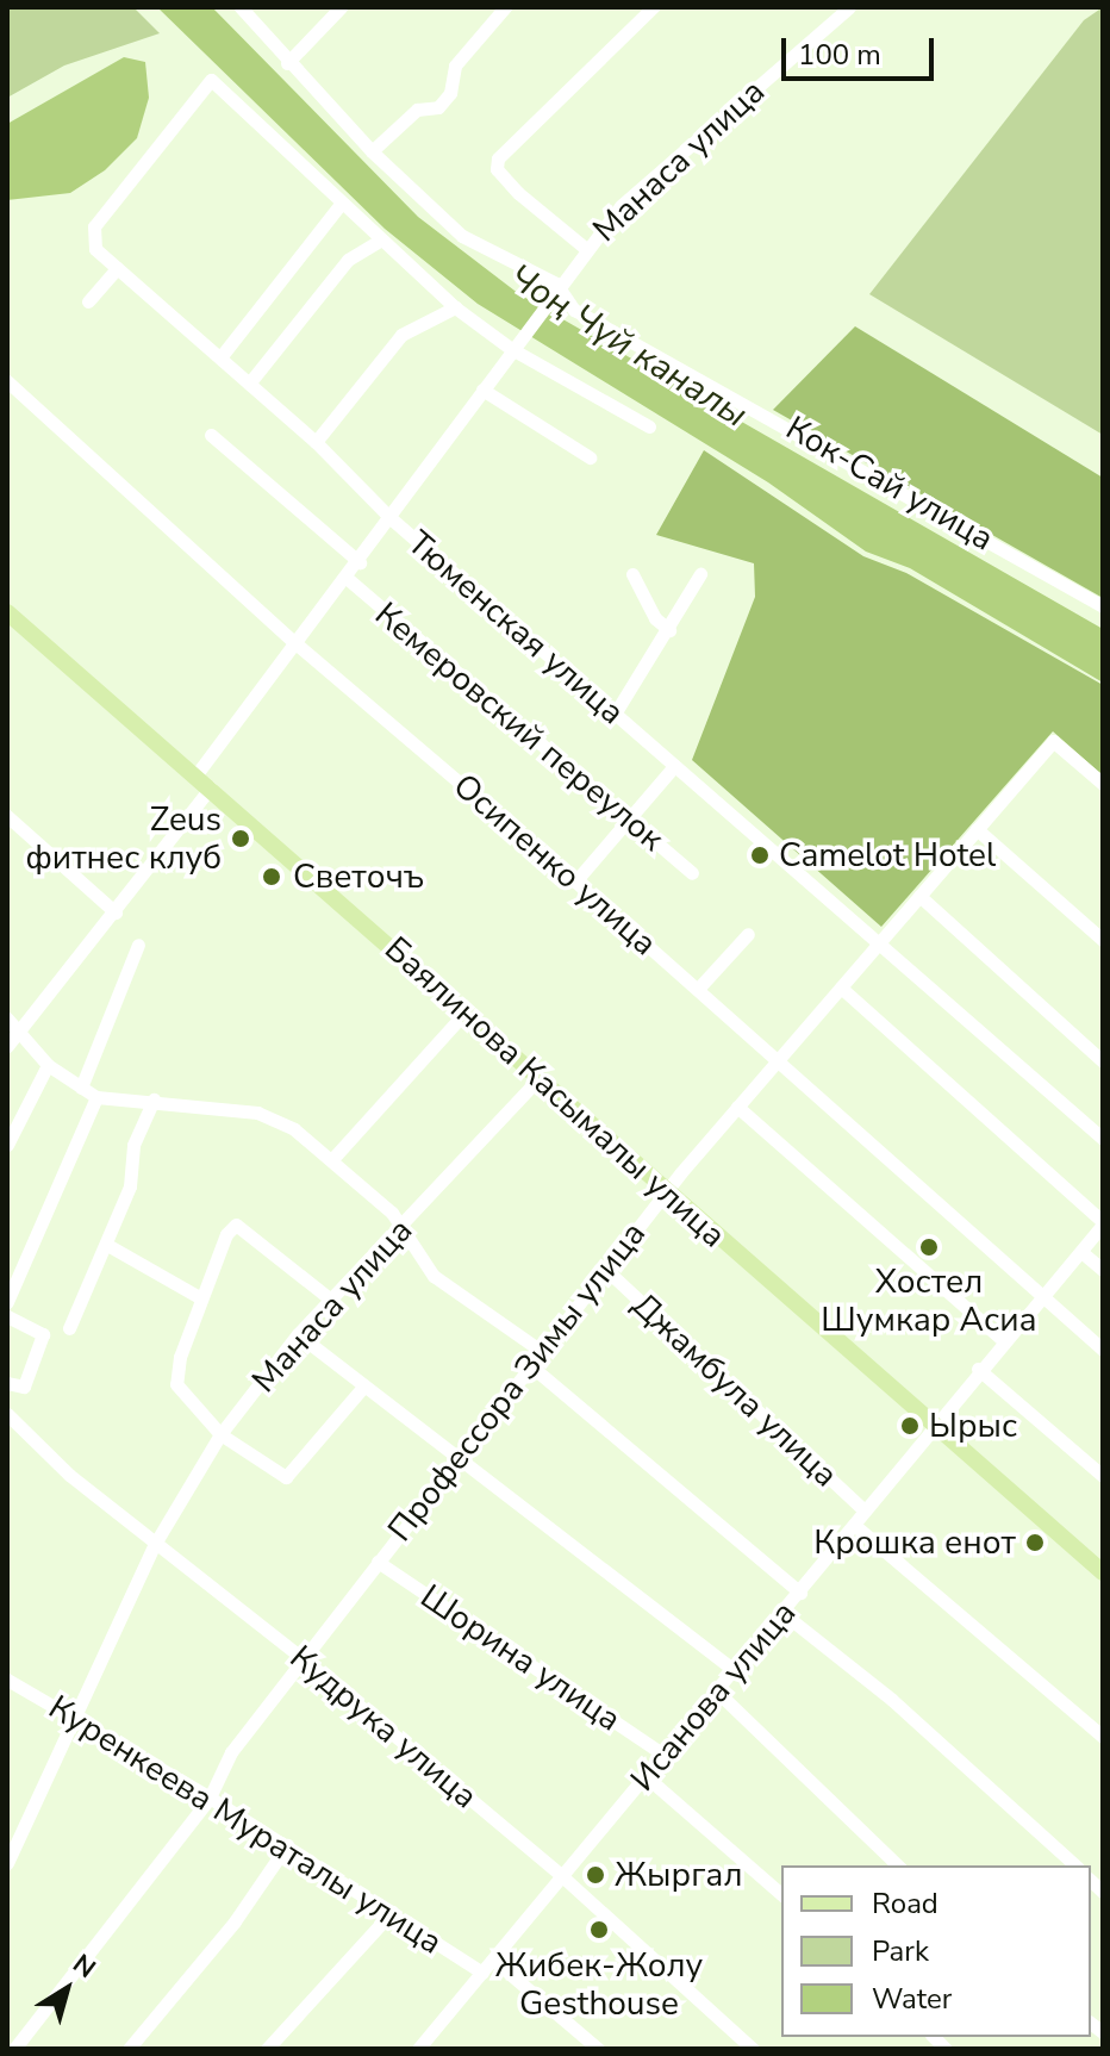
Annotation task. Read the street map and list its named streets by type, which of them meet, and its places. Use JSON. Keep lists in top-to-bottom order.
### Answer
{
  "streets": {
    "main road": ["Баялинова Касымалы улица"],
    "street": [
      "Манаса улица",
      "Кок-Сай улица",
      "Тюменская улица",
      "Кемеровский переулок",
      "Осипенко улица",
      "Профессора Зимы улица",
      "Джамбула улица",
      "Шорина улица",
      "Исанова улица",
      "Кудрука улица",
      "Куренкеева Мураталы улица"
    ]
  },
  "crossings": [
    ["Манаса улица", "Кок-Сай улица"],
    ["Манаса улица", "Баялинова Касымалы улица"],
    ["Манаса улица", "Кудрука улица"],
    ["Манаса улица", "Куренкеева Мураталы улица"],
    ["Тюменская улица", "Профессора Зимы улица"],
    ["Осипенко улица", "Профессора Зимы улица"],
    ["Осипенко улица", "Исанова улица"],
    ["Баялинова Касымалы улица", "Профессора Зимы улица"],
    ["Баялинова Касымалы улица", "Исанова улица"],
    ["Профессора Зимы улица", "Джамбула улица"],
    ["Профессора Зимы улица", "Шорина улица"],
    ["Профессора Зимы улица", "Исанова улица"],
    ["Профессора Зимы улица", "Кудрука улица"],
    ["Профессора Зимы улица", "Куренкеева Мураталы улица"],
    ["Джамбула улица", "Исанова улица"],
    ["Шорина улица", "Исанова улица"],
    ["Исанова улица", "Кудрука улица"],
    ["Исанова улица", "Куренкеева Мураталы улица"]
  ],
  "water": ["Чоң Чүй каналы"],
  "places": [
    "Zeus фитнес клуб",
    "Camelot Hotel",
    "Светочъ",
    "Хостел Шумкар Асиа",
    "Ырыс",
    "Крошка енот",
    "Жыргал",
    "Жибек-Жолу Gesthouse"
  ],
  "legend": ["Road", "Park", "Water"],
  "scale_bar": "100 m",
  "north": "top right"
}
